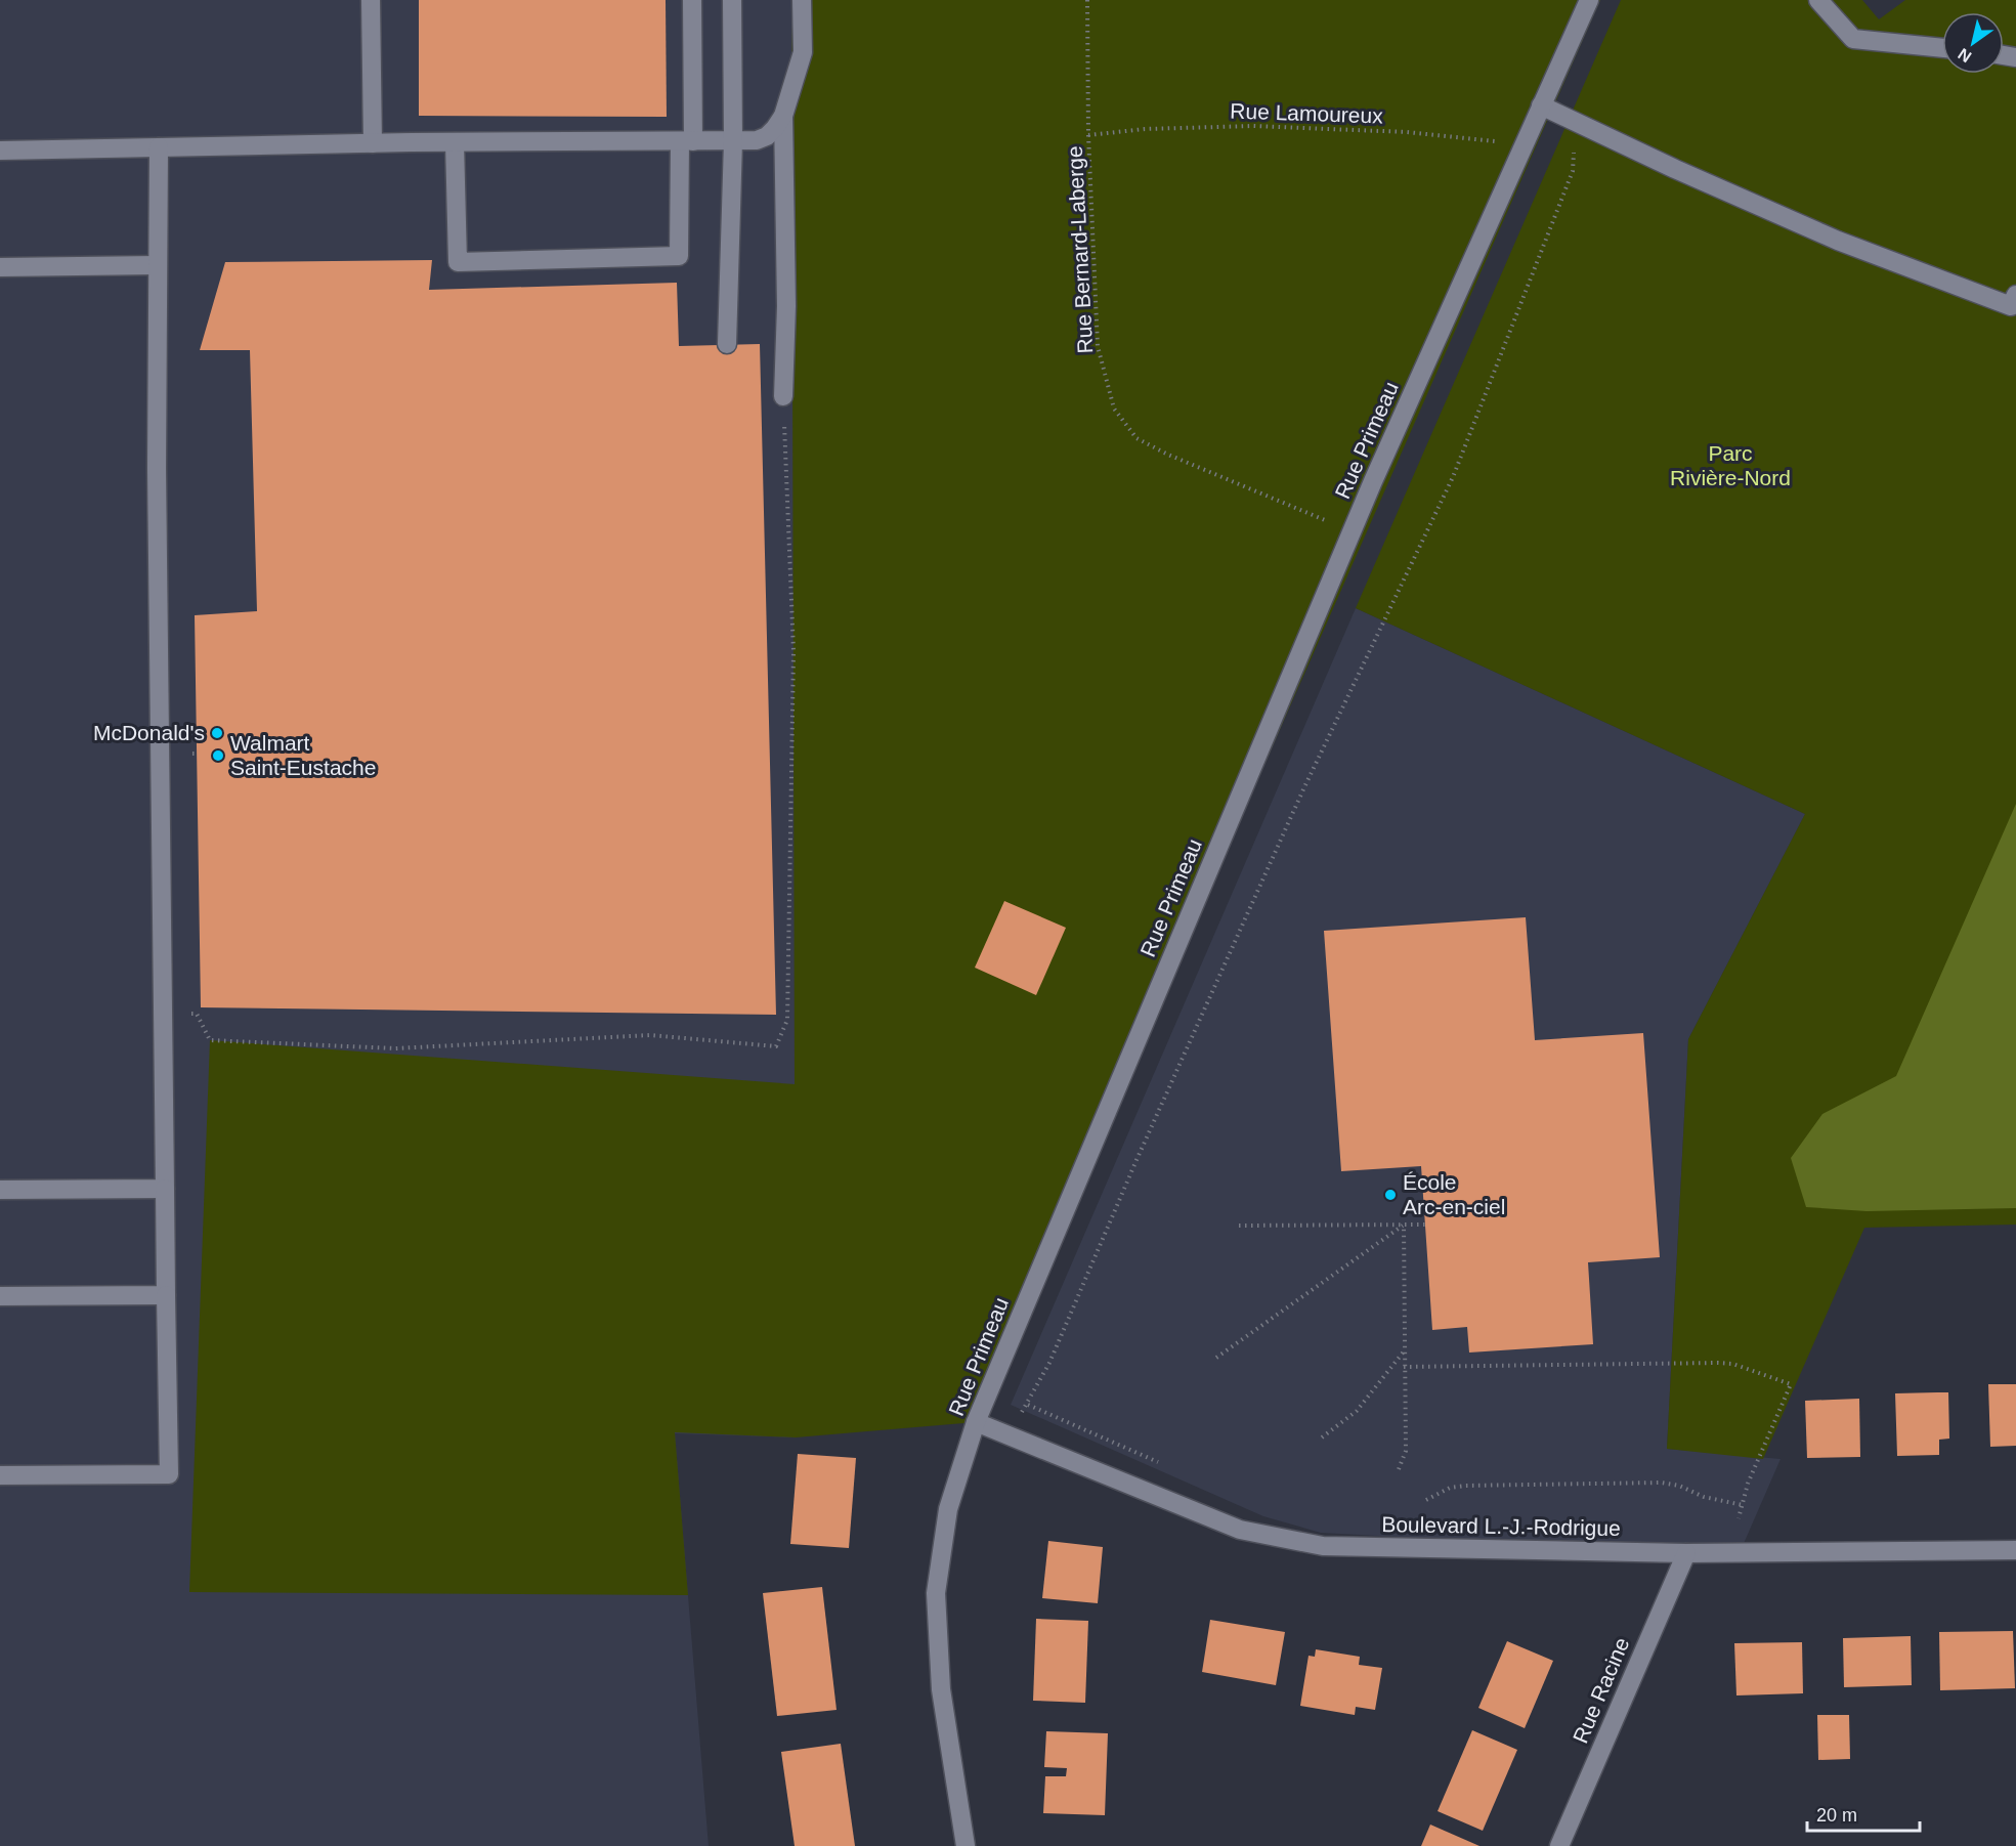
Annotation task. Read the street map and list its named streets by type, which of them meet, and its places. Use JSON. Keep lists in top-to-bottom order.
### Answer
{
  "streets": {
    "street": ["Rue Primeau", "Boulevard L.-J.-Rodrigue", "Rue Racine"],
    "path": ["Rue Lamoureux", "Rue Bernard-Laberge"]
  },
  "crossings": [
    ["Rue Lamoureux", "Rue Bernard-Laberge"],
    ["Rue Lamoureux", "Rue Primeau"],
    ["Rue Bernard-Laberge", "Rue Primeau"],
    ["Rue Primeau", "Boulevard L.-J.-Rodrigue"],
    ["Boulevard L.-J.-Rodrigue", "Rue Racine"]
  ],
  "parks": ["Parc Rivière-Nord"],
  "places": ["McDonald's", "Walmart Saint-Eustache", "École Arc-en-ciel"],
  "scale_bar": "20 m",
  "north": "bottom left"
}
